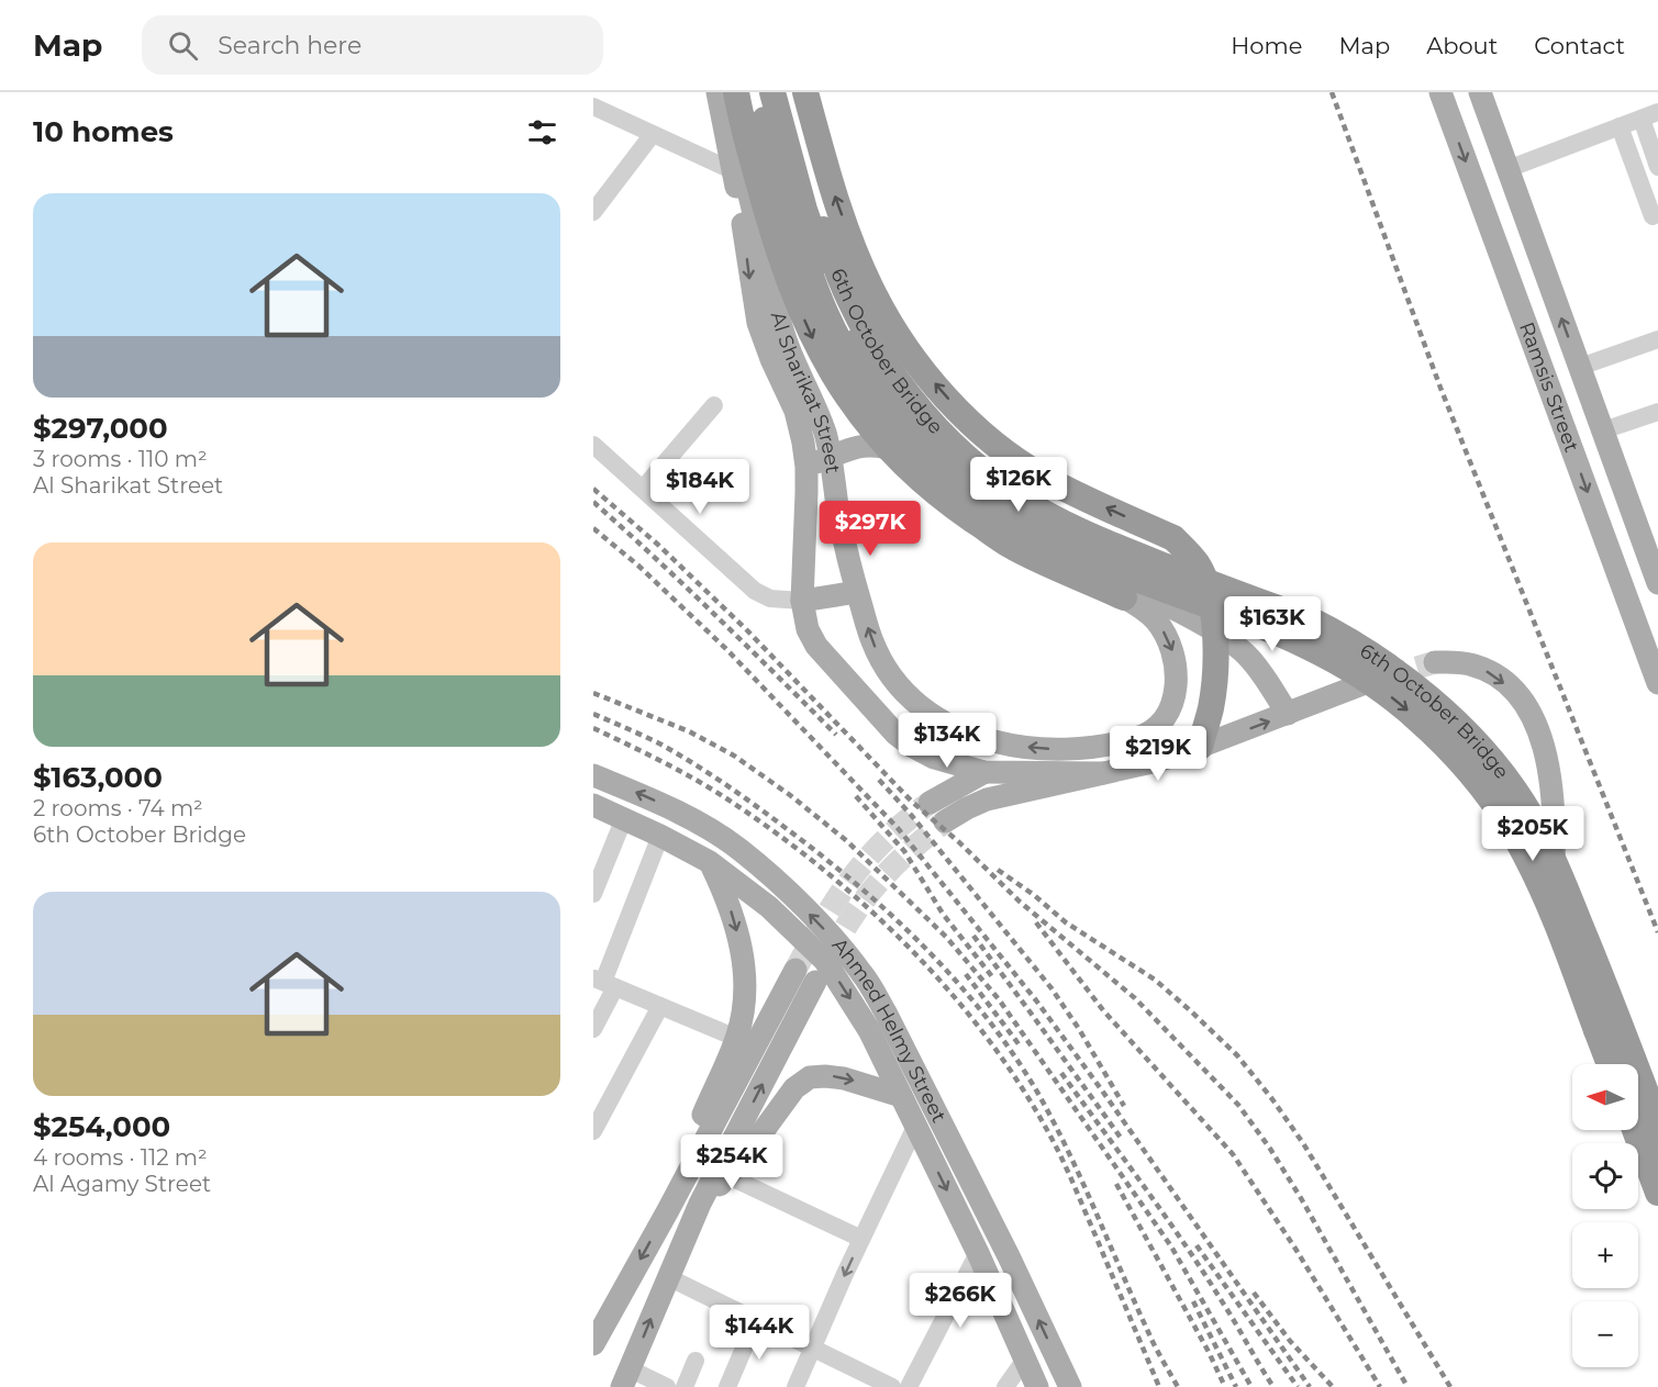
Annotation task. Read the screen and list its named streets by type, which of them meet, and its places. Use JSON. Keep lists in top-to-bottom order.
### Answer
{
  "streets": {
    "highway": ["6th October Bridge"],
    "main road": ["Ramsis Street", "Al Sharikat Street", "Ahmed Helmy Street"]
  },
  "north": "left",
  "page": {
    "header": "Map",
    "search": "Search here",
    "nav": [
      "Home",
      "Map",
      "About",
      "Contact"
    ],
    "heading": "10 homes",
    "list": [
      {
        "name": "$297,000",
        "note": "3 rooms · 110 m² · Al Sharikat Street"
      },
      {
        "name": "$163,000",
        "note": "2 rooms · 74 m² · 6th October Bridge"
      },
      {
        "name": "$254,000",
        "note": "4 rooms · 112 m² · Al Agamy Street"
      }
    ],
    "price": [
      "$126K",
      "$184K",
      "$297K",
      "$163K",
      "$134K",
      "$219K",
      "$205K",
      "$254K",
      "$266K",
      "$144K"
    ],
    "map_buttons": ["+", "−"]
  }
}
